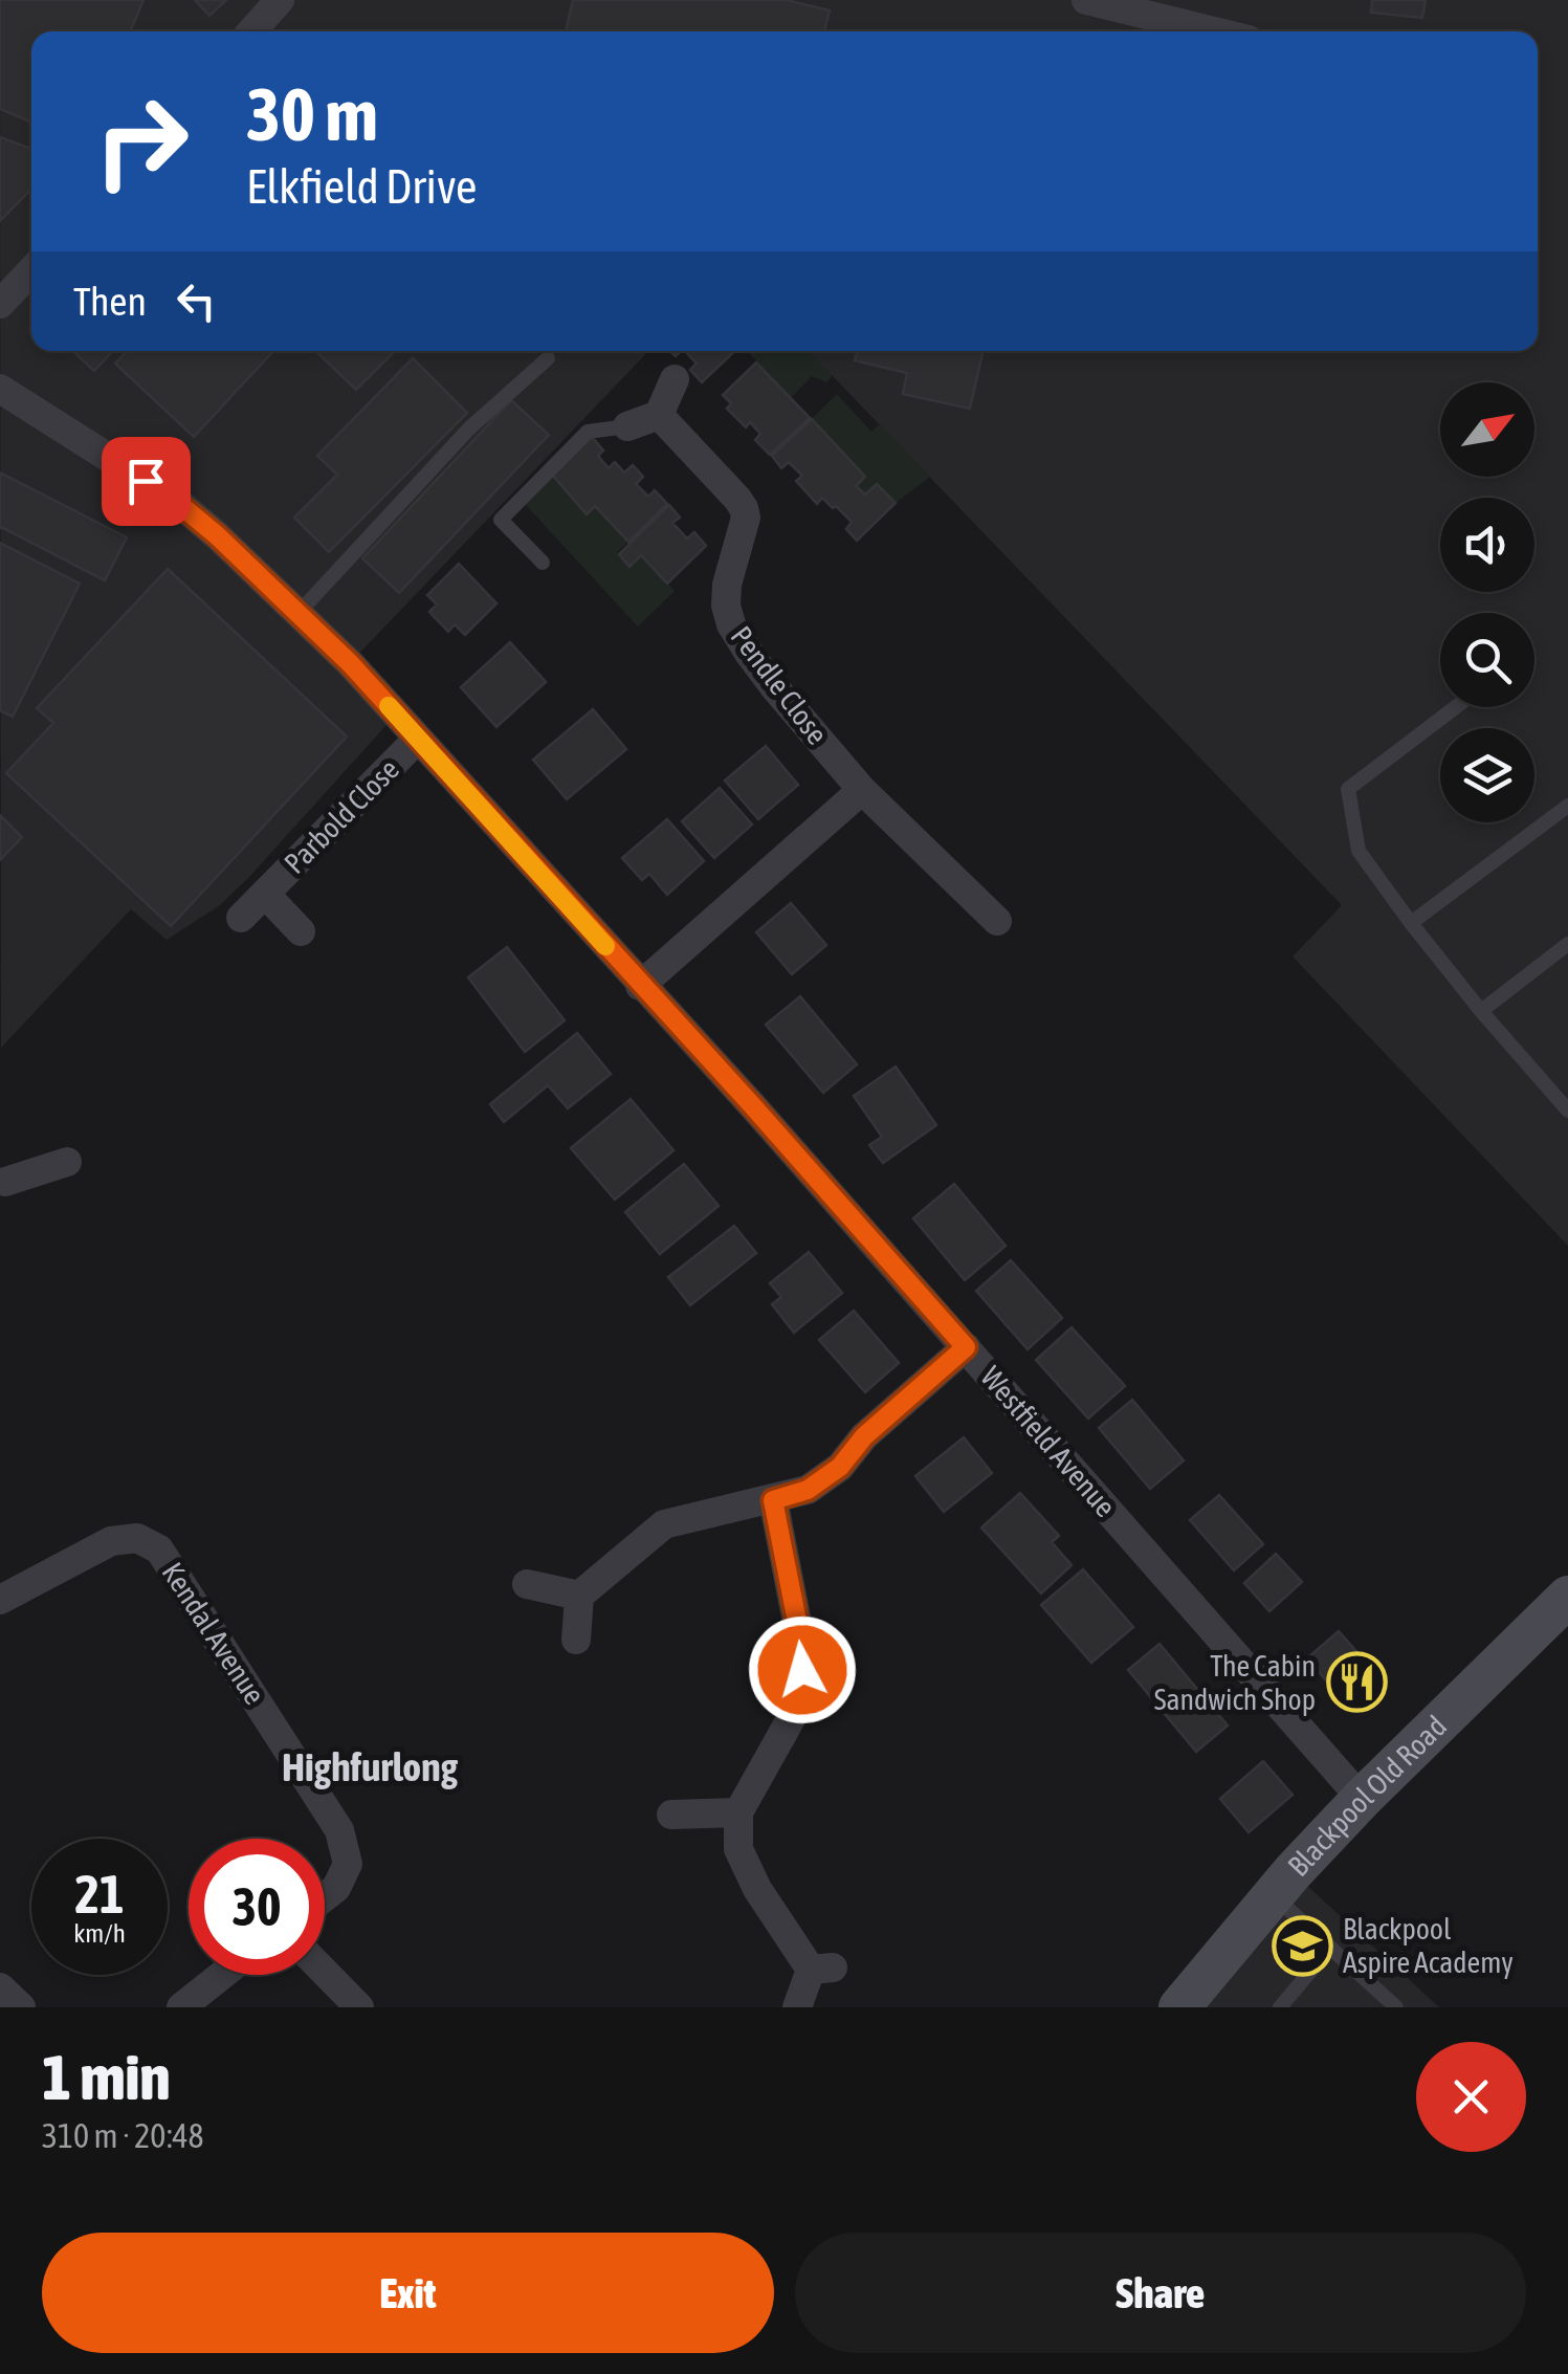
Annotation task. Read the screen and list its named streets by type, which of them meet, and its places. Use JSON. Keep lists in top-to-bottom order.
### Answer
{
  "streets": {
    "main road": ["Blackpool Old Road"],
    "street": [
      "Pendle Close",
      "Parbold Close",
      "Westfield Avenue",
      "Kendal Avenue"
    ]
  },
  "crossings": [
    ["Parbold Close", "Westfield Avenue"],
    ["Westfield Avenue", "Blackpool Old Road"]
  ],
  "districts": ["Highfurlong"],
  "places": {
    "restaurant": ["The Cabin Sandwich Shop"],
    "school or university": ["Blackpool Aspire Academy"]
  },
  "north": "top right",
  "page": {
    "turn": ["30 m", "Elkfield Drive"],
    "then": "Then",
    "speed": "21 km/h",
    "limit": "30",
    "heading": ["1 min", "310 m · 20:48"],
    "buttons": ["Exit", "Share"]
  }
}
